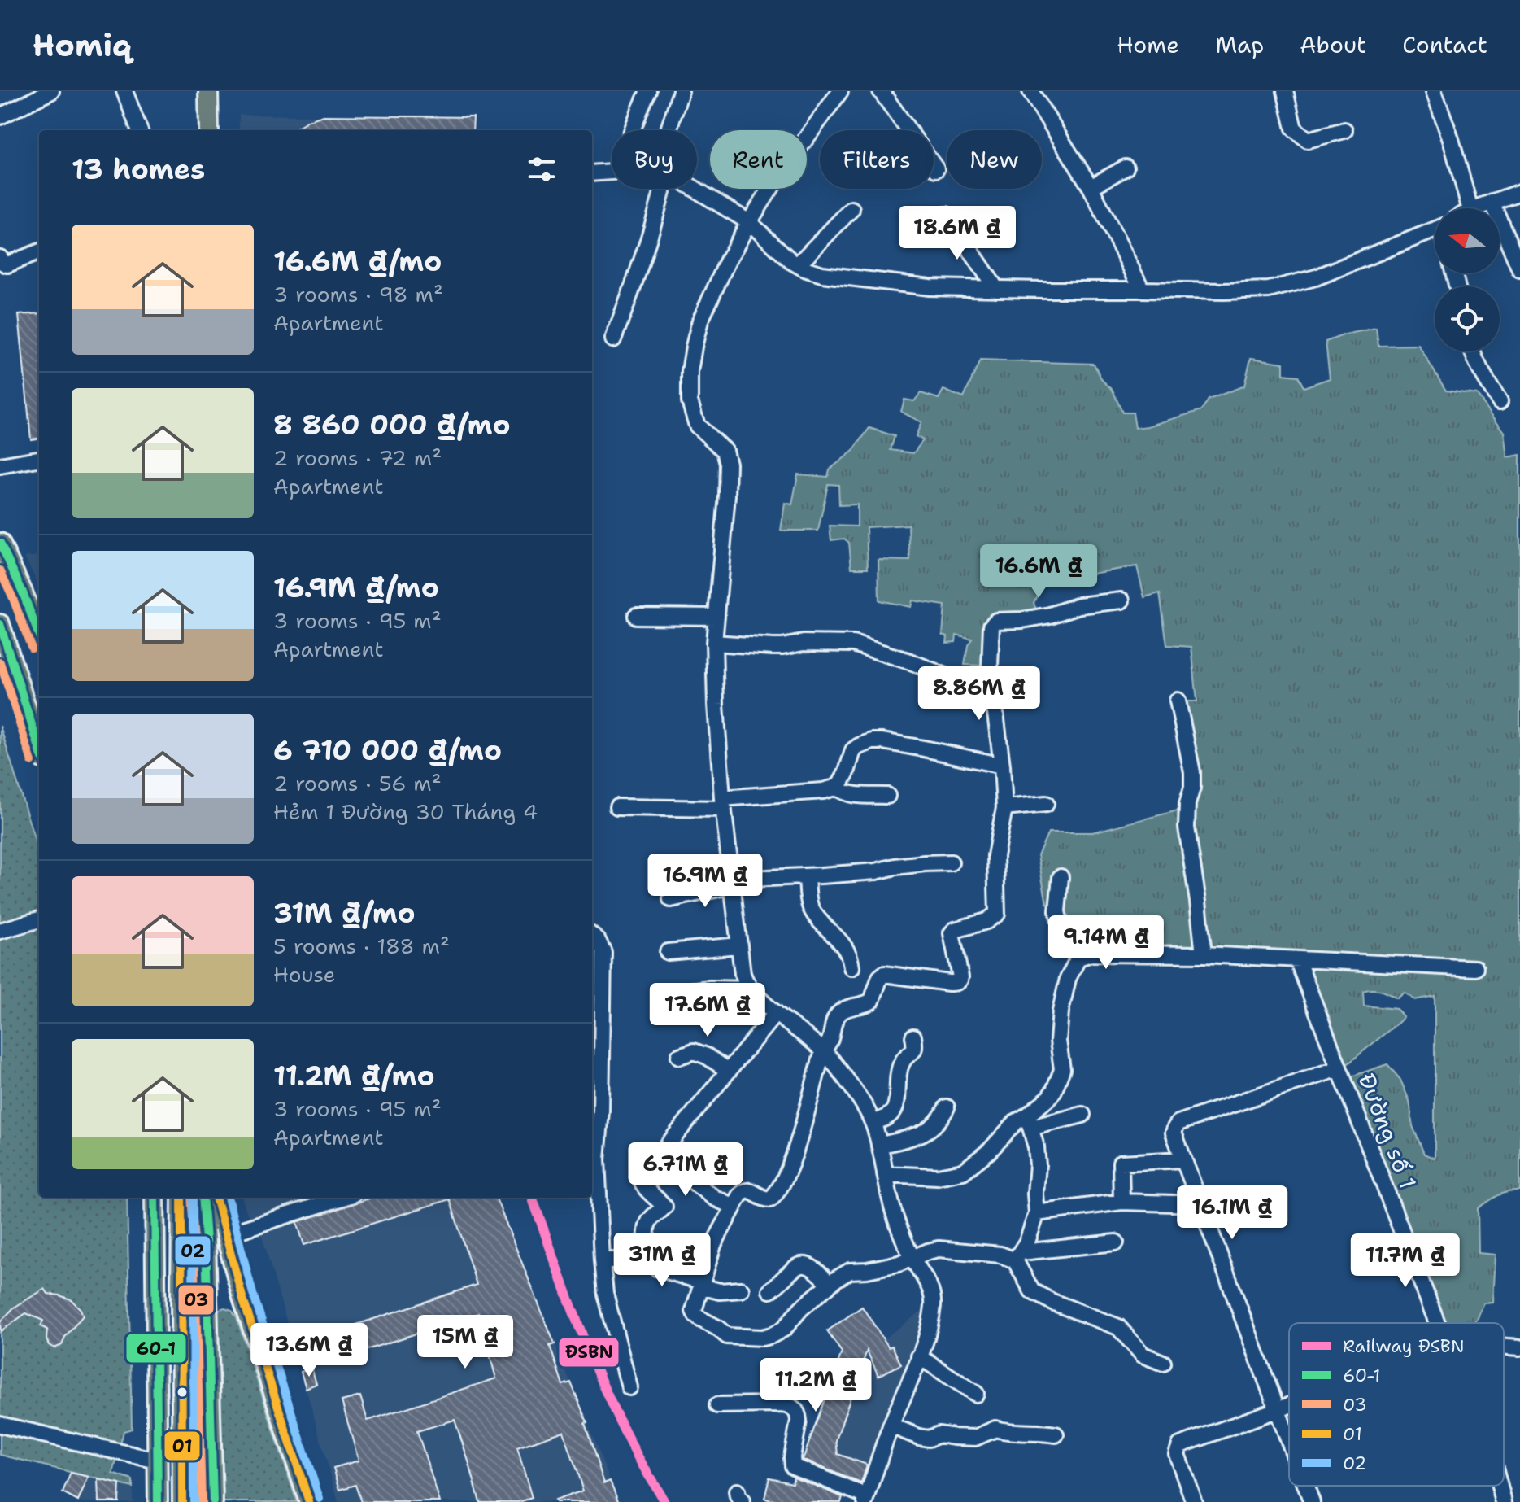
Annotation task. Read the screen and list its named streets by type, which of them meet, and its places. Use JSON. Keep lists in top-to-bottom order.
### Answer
{
  "streets": {
    "street": ["Đường số 1"]
  },
  "lines": [
    "transit line 60-1",
    "transit line 03",
    "rail line ĐSBN",
    "transit line 01",
    "transit line 02"
  ],
  "legend": [
    "Railway ĐSBN",
    "60-1",
    "03",
    "01",
    "02"
  ],
  "north": "left",
  "page": {
    "header": "Homiq",
    "nav": [
      "Home",
      "Map",
      "About",
      "Contact"
    ],
    "chip": [
      "Buy",
      "Rent",
      "Filters",
      "New"
    ],
    "heading": "13 homes",
    "price": [
      "18.6M ₫",
      "16.6M ₫",
      "8.86M ₫",
      "16.9M ₫",
      "9.14M ₫",
      "17.6M ₫",
      "6.71M ₫",
      "16.1M ₫",
      "31M ₫",
      "11.7M ₫",
      "15M ₫",
      "13.6M ₫",
      "11.2M ₫"
    ],
    "list": [
      {
        "name": "16.6M ₫/mo",
        "note": "3 rooms · 98 m² · Apartment"
      },
      {
        "name": "8 860 000 ₫/mo",
        "note": "2 rooms · 72 m² · Apartment"
      },
      {
        "name": "16.9M ₫/mo",
        "note": "3 rooms · 95 m² · Apartment"
      },
      {
        "name": "6 710 000 ₫/mo",
        "note": "2 rooms · 56 m² · Hẻm 1 Đường 30 Tháng 4"
      },
      {
        "name": "31M ₫/mo",
        "note": "5 rooms · 188 m² · House"
      },
      {
        "name": "11.2M ₫/mo",
        "note": "3 rooms · 95 m² · Apartment"
      }
    ]
  }
}
